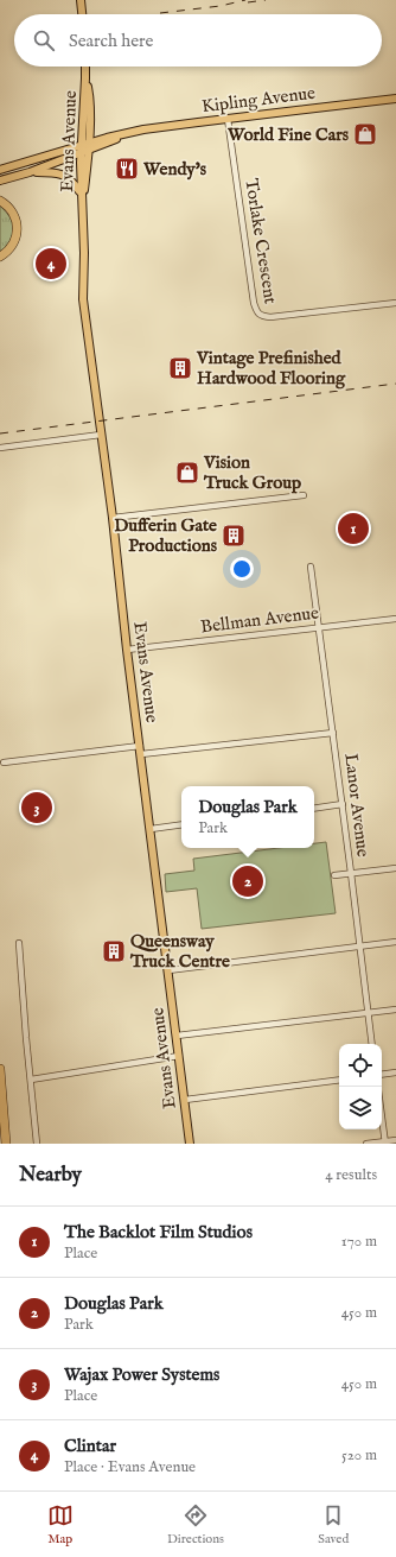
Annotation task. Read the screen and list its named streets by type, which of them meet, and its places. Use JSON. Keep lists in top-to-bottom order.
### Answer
{
  "streets": {
    "main road": ["Kipling Avenue", "Evans Avenue"],
    "street": ["Torlake Crescent", "Bellman Avenue", "Lanor Avenue"]
  },
  "crossings": [
    ["Kipling Avenue", "Evans Avenue"],
    ["Kipling Avenue", "Torlake Crescent"],
    ["Evans Avenue", "Bellman Avenue"],
    ["Bellman Avenue", "Lanor Avenue"]
  ],
  "places": {
    "shop": ["World Fine Cars", "Vision Truck Group"],
    "restaurant": ["Wendy's"],
    "building": ["Vintage Prefinished Hardwood Flooring", "Dufferin Gate Productions", "Queensway Truck Centre"]
  },
  "page": {
    "search": "Search here",
    "pins": [
      "4",
      "1",
      "3",
      "2"
    ],
    "popup": ["Douglas Park", "Park"],
    "heading": ["Nearby", "4 results"],
    "list": [
      {
        "mark": "1",
        "name": "The Backlot Film Studios",
        "note": "Place",
        "value": "170 m"
      },
      {
        "mark": "2",
        "name": "Douglas Park",
        "note": "Park",
        "value": "450 m"
      },
      {
        "mark": "3",
        "name": "Wajax Power Systems",
        "note": "Place",
        "value": "450 m"
      },
      {
        "mark": "4",
        "name": "Clintar",
        "note": "Place · Evans Avenue",
        "value": "520 m"
      }
    ],
    "nav": ["Map", "Directions", "Saved"]
  }
}
